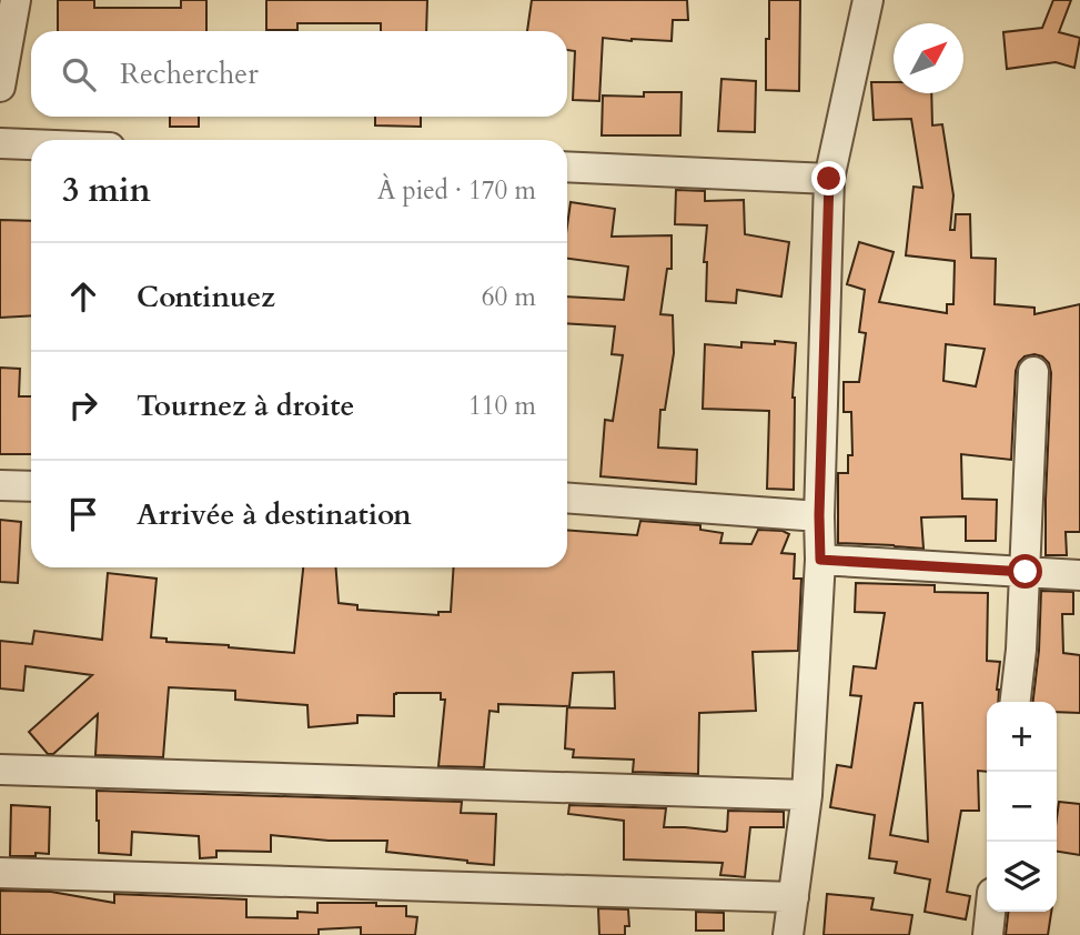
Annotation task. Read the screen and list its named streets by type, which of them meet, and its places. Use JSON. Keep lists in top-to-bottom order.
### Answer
{
  "north": "top right",
  "page": {
    "search": "Rechercher",
    "heading": ["3 min", "À pied · 170 m"],
    "list": [
      ["Continuez", "60 m"],
      ["Tournez à droite", "110 m"],
      "Arrivée à destination"
    ],
    "map_buttons": ["+", "−"]
  }
}
